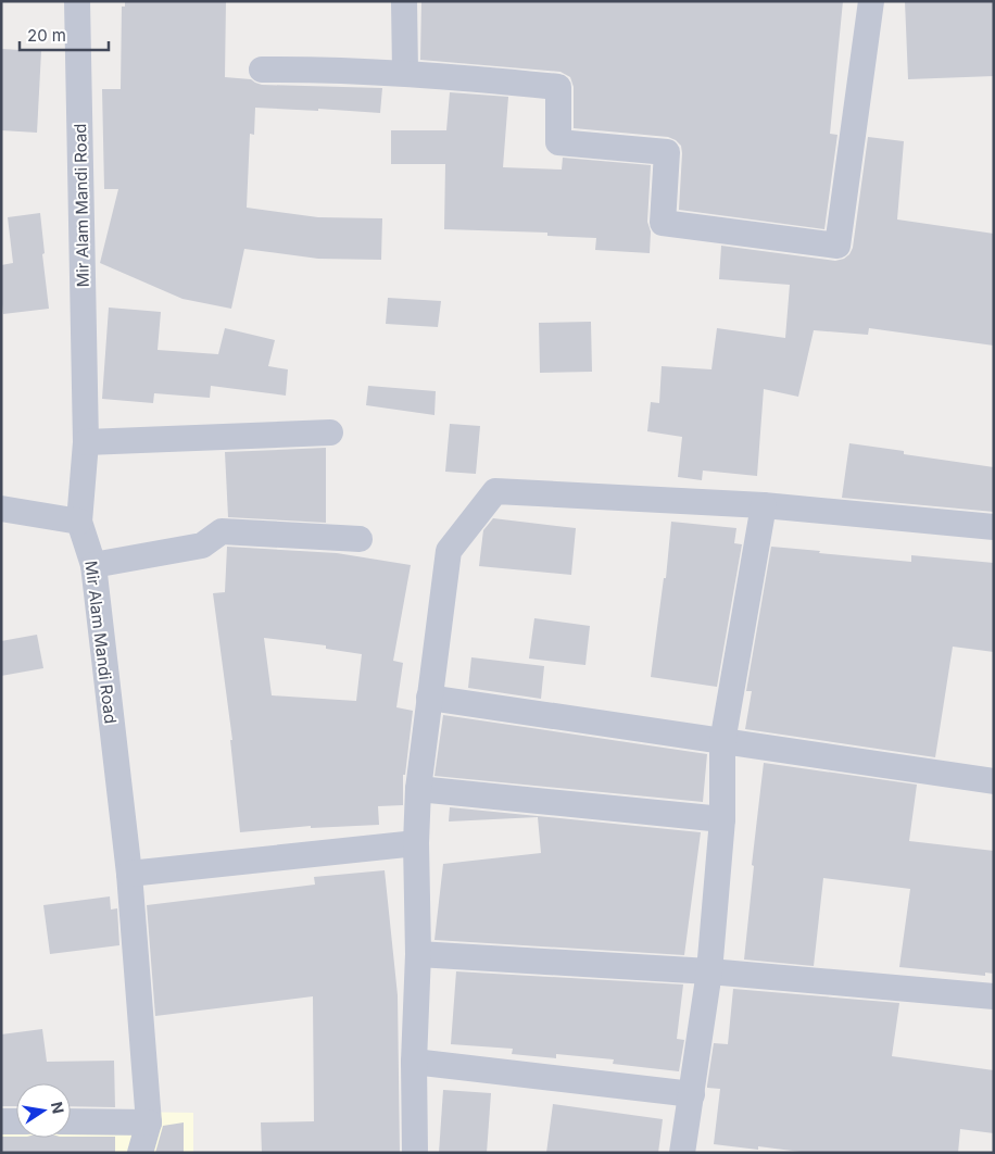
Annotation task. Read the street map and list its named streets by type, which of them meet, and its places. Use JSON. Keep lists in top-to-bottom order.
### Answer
{
  "streets": {
    "street": ["Mir Alam Mandi Road"]
  },
  "scale_bar": "20 m",
  "north": "right"
}
